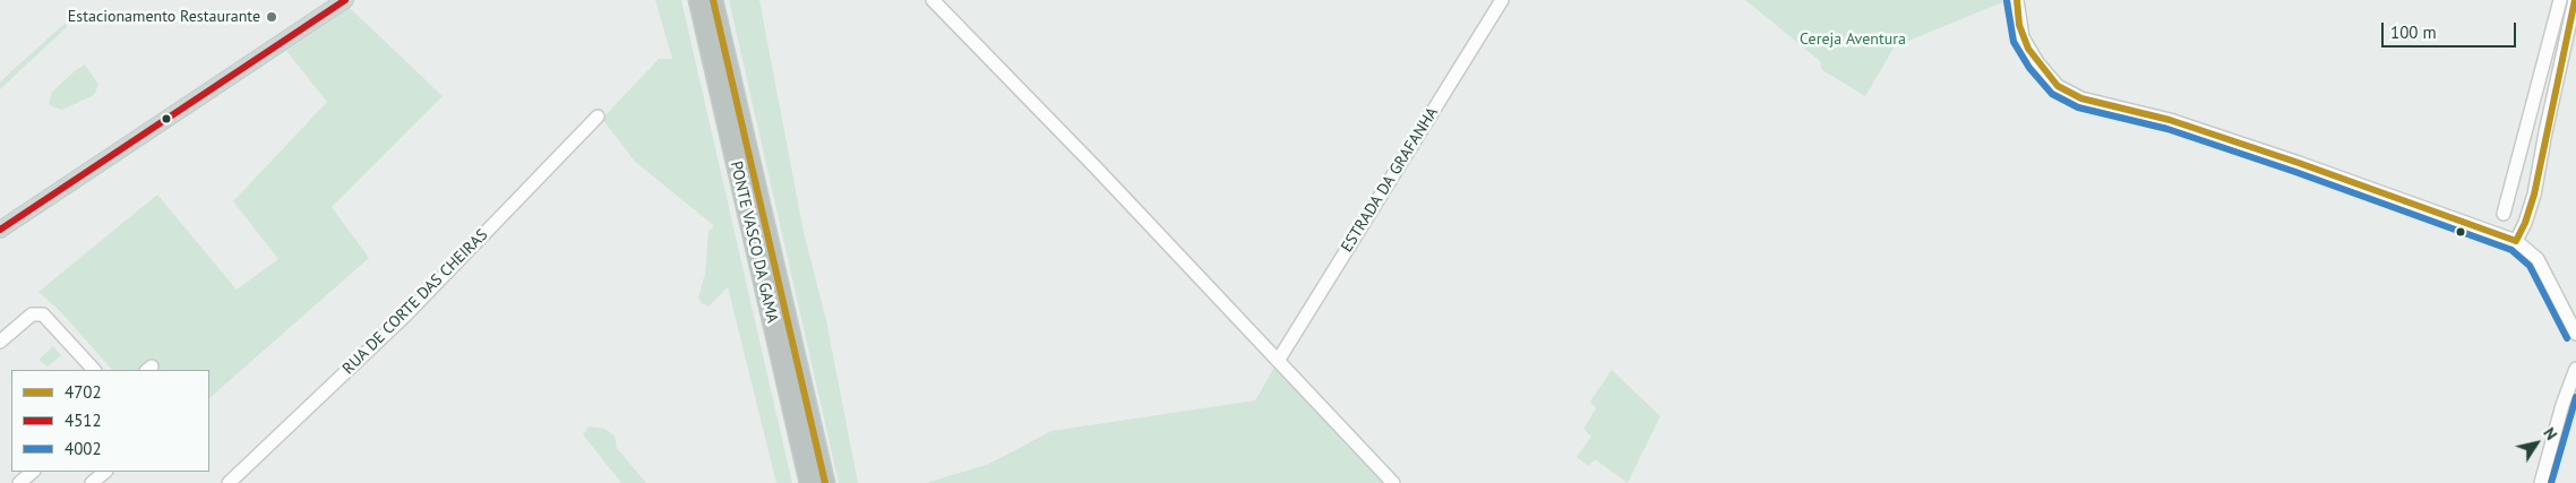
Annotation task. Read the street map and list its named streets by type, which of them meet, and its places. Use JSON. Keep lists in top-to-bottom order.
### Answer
{
  "streets": {
    "highway": ["PONTE VASCO DA GAMA"],
    "street": ["ESTRADA DA GRAFANHA", "RUA DE CORTE DAS CHEIRAS"]
  },
  "parks": ["Cereja Aventura"],
  "places": ["Estacionamento Restaurante"],
  "lines": ["transit line 4702", "transit line 4512", "transit line 4002"],
  "legend": ["4702", "4512", "4002"],
  "scale_bar": "100 m",
  "north": "top right"
}
